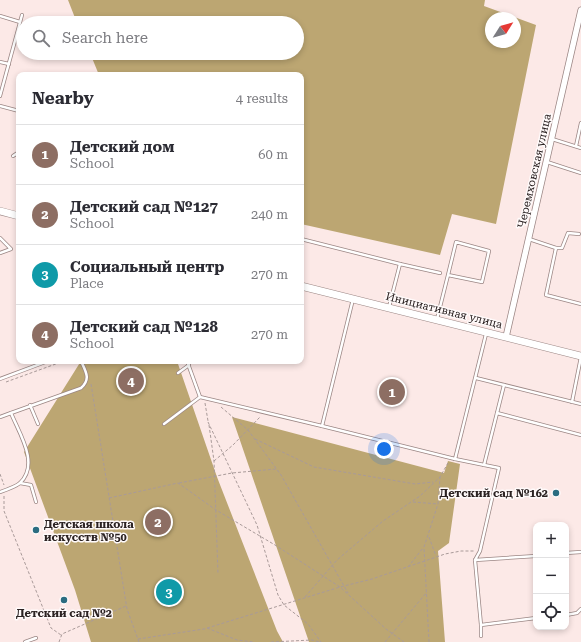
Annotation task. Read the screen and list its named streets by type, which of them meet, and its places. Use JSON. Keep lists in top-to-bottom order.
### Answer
{
  "streets": {
    "main road": ["Инициативная улица"],
    "street": ["Черемховская улица"]
  },
  "crossings": [
    ["Черемховская улица", "Инициативная улица"]
  ],
  "places": ["Детский сад №162", "Детская школа искусств №50", "Детский сад №2"],
  "north": "top right",
  "page": {
    "search": "Search here",
    "heading": ["Nearby", "4 results"],
    "list": [
      {
        "mark": "1",
        "name": "Детский дом",
        "note": "School",
        "value": "60 m"
      },
      {
        "mark": "2",
        "name": "Детский сад №127",
        "note": "School",
        "value": "240 m"
      },
      {
        "mark": "3",
        "name": "Социальный центр",
        "note": "Place",
        "value": "270 m"
      },
      {
        "mark": "4",
        "name": "Детский сад №128",
        "note": "School",
        "value": "270 m"
      }
    ],
    "pins": [
      "4",
      "1",
      "2",
      "3"
    ],
    "map_buttons": ["+", "−"]
  }
}
